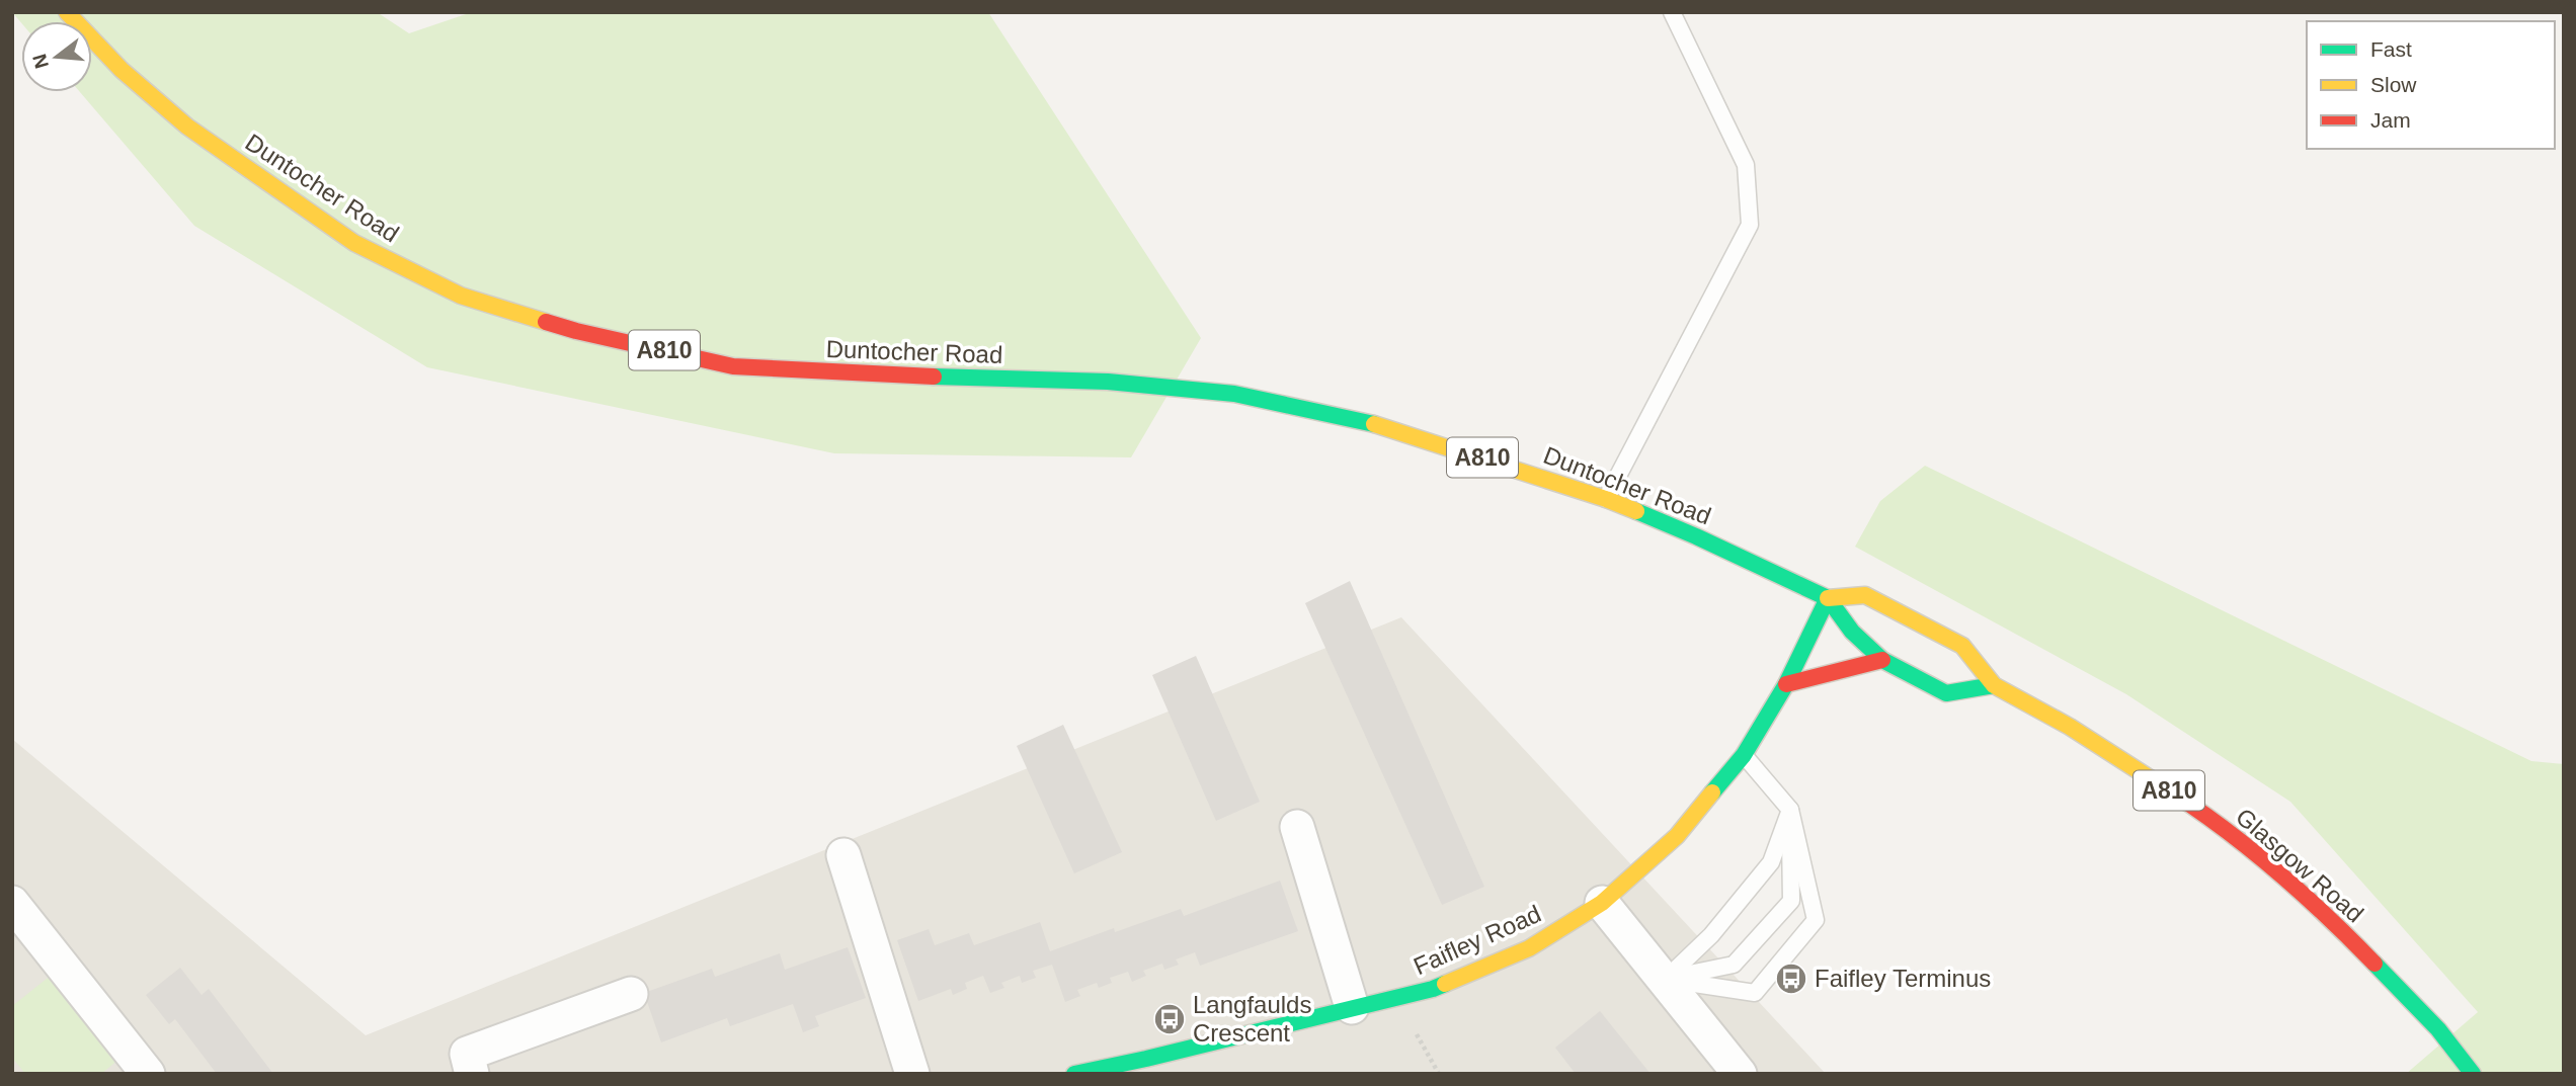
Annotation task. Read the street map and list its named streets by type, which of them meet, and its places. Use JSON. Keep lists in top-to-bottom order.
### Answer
{
  "streets": {
    "main road": [
      "Duntocher Road",
      "A810",
      "Glasgow Road",
      "Faifley Road"
    ]
  },
  "crossings": [
    ["Duntocher Road", "A810"],
    ["Duntocher Road", "Glasgow Road"],
    ["Duntocher Road", "Faifley Road"],
    ["A810", "Glasgow Road"],
    ["A810", "Faifley Road"],
    ["Glasgow Road", "Faifley Road"]
  ],
  "places": {
    "bus stop": ["Faifley Terminus", "Langfaulds Crescent"]
  },
  "legend": ["Fast", "Slow", "Jam"],
  "north": "left"
}
